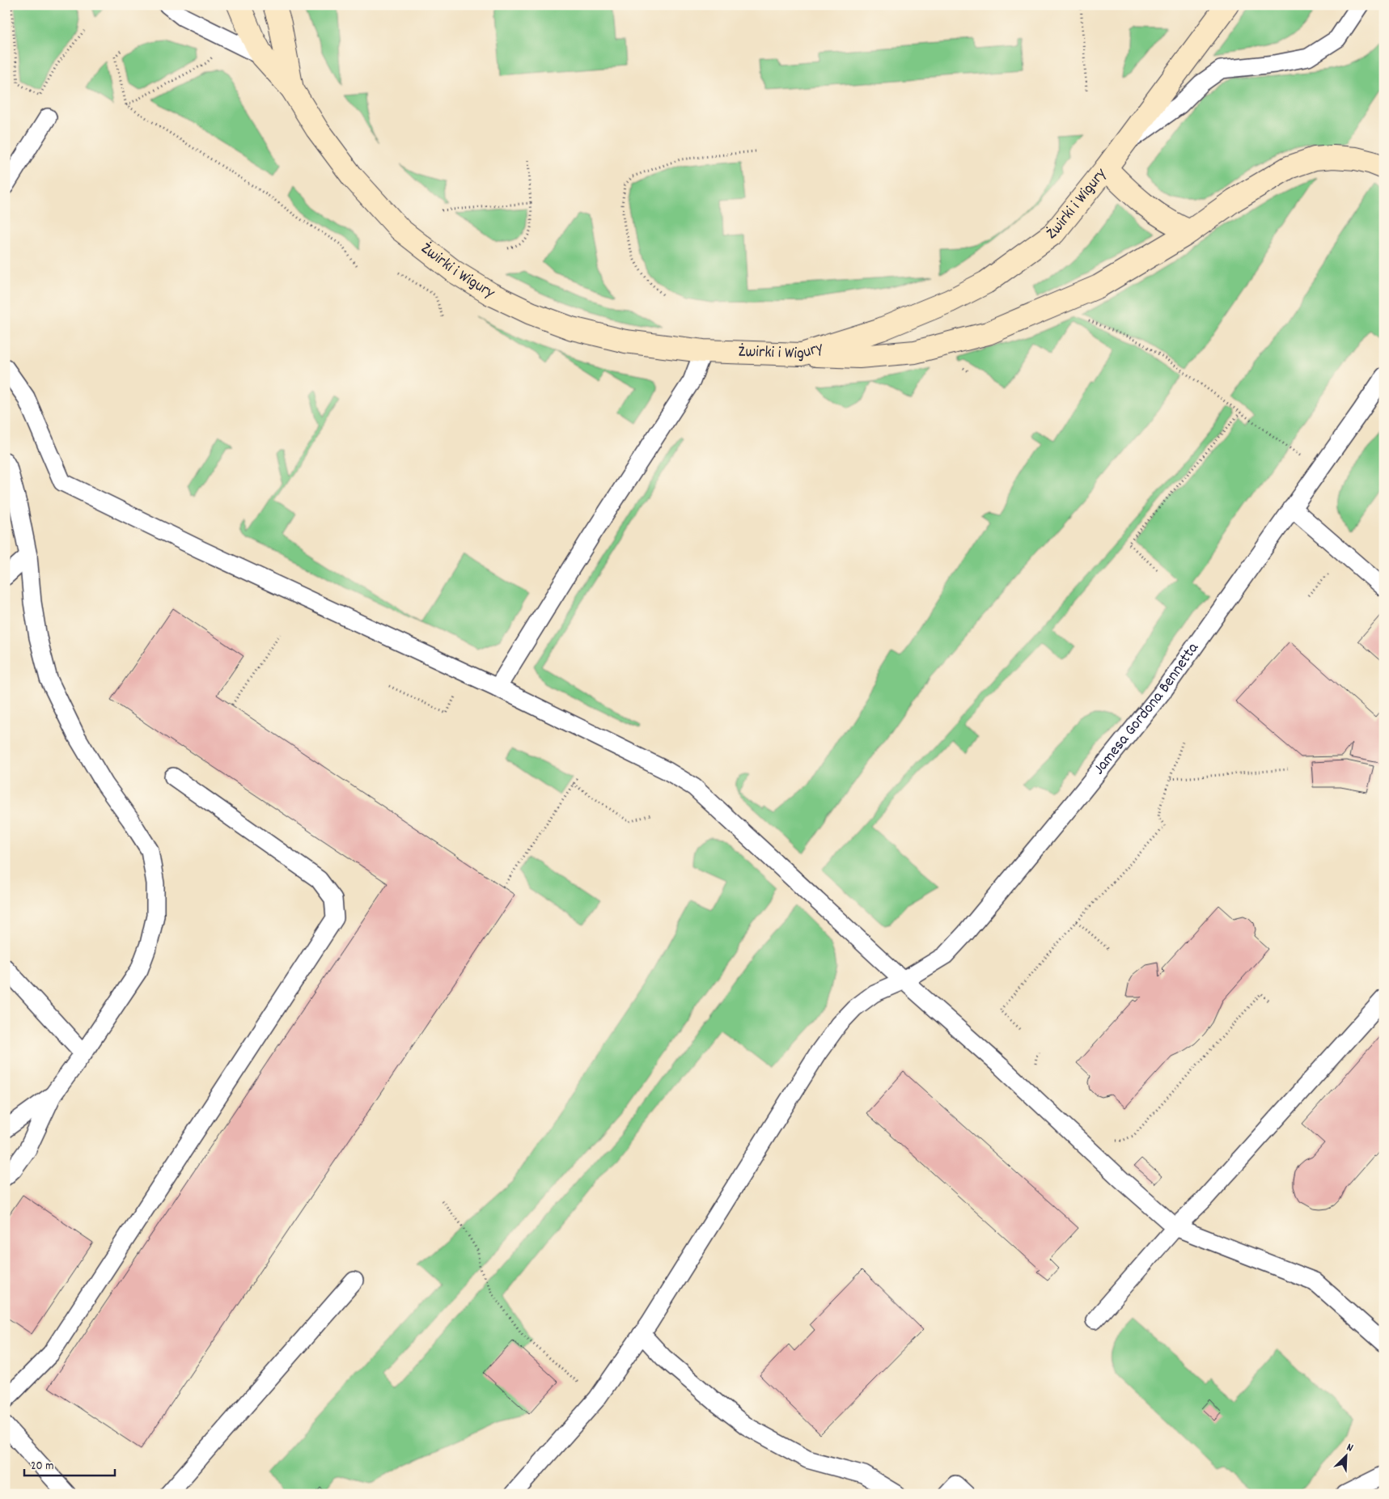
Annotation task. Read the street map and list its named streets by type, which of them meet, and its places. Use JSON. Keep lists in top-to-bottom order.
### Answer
{
  "streets": {
    "street": ["Żwirki i Wigury"],
    "lane": ["Jamesa Gordona Bennetta"]
  },
  "scale_bar": "20 m",
  "north": "top right"
}
